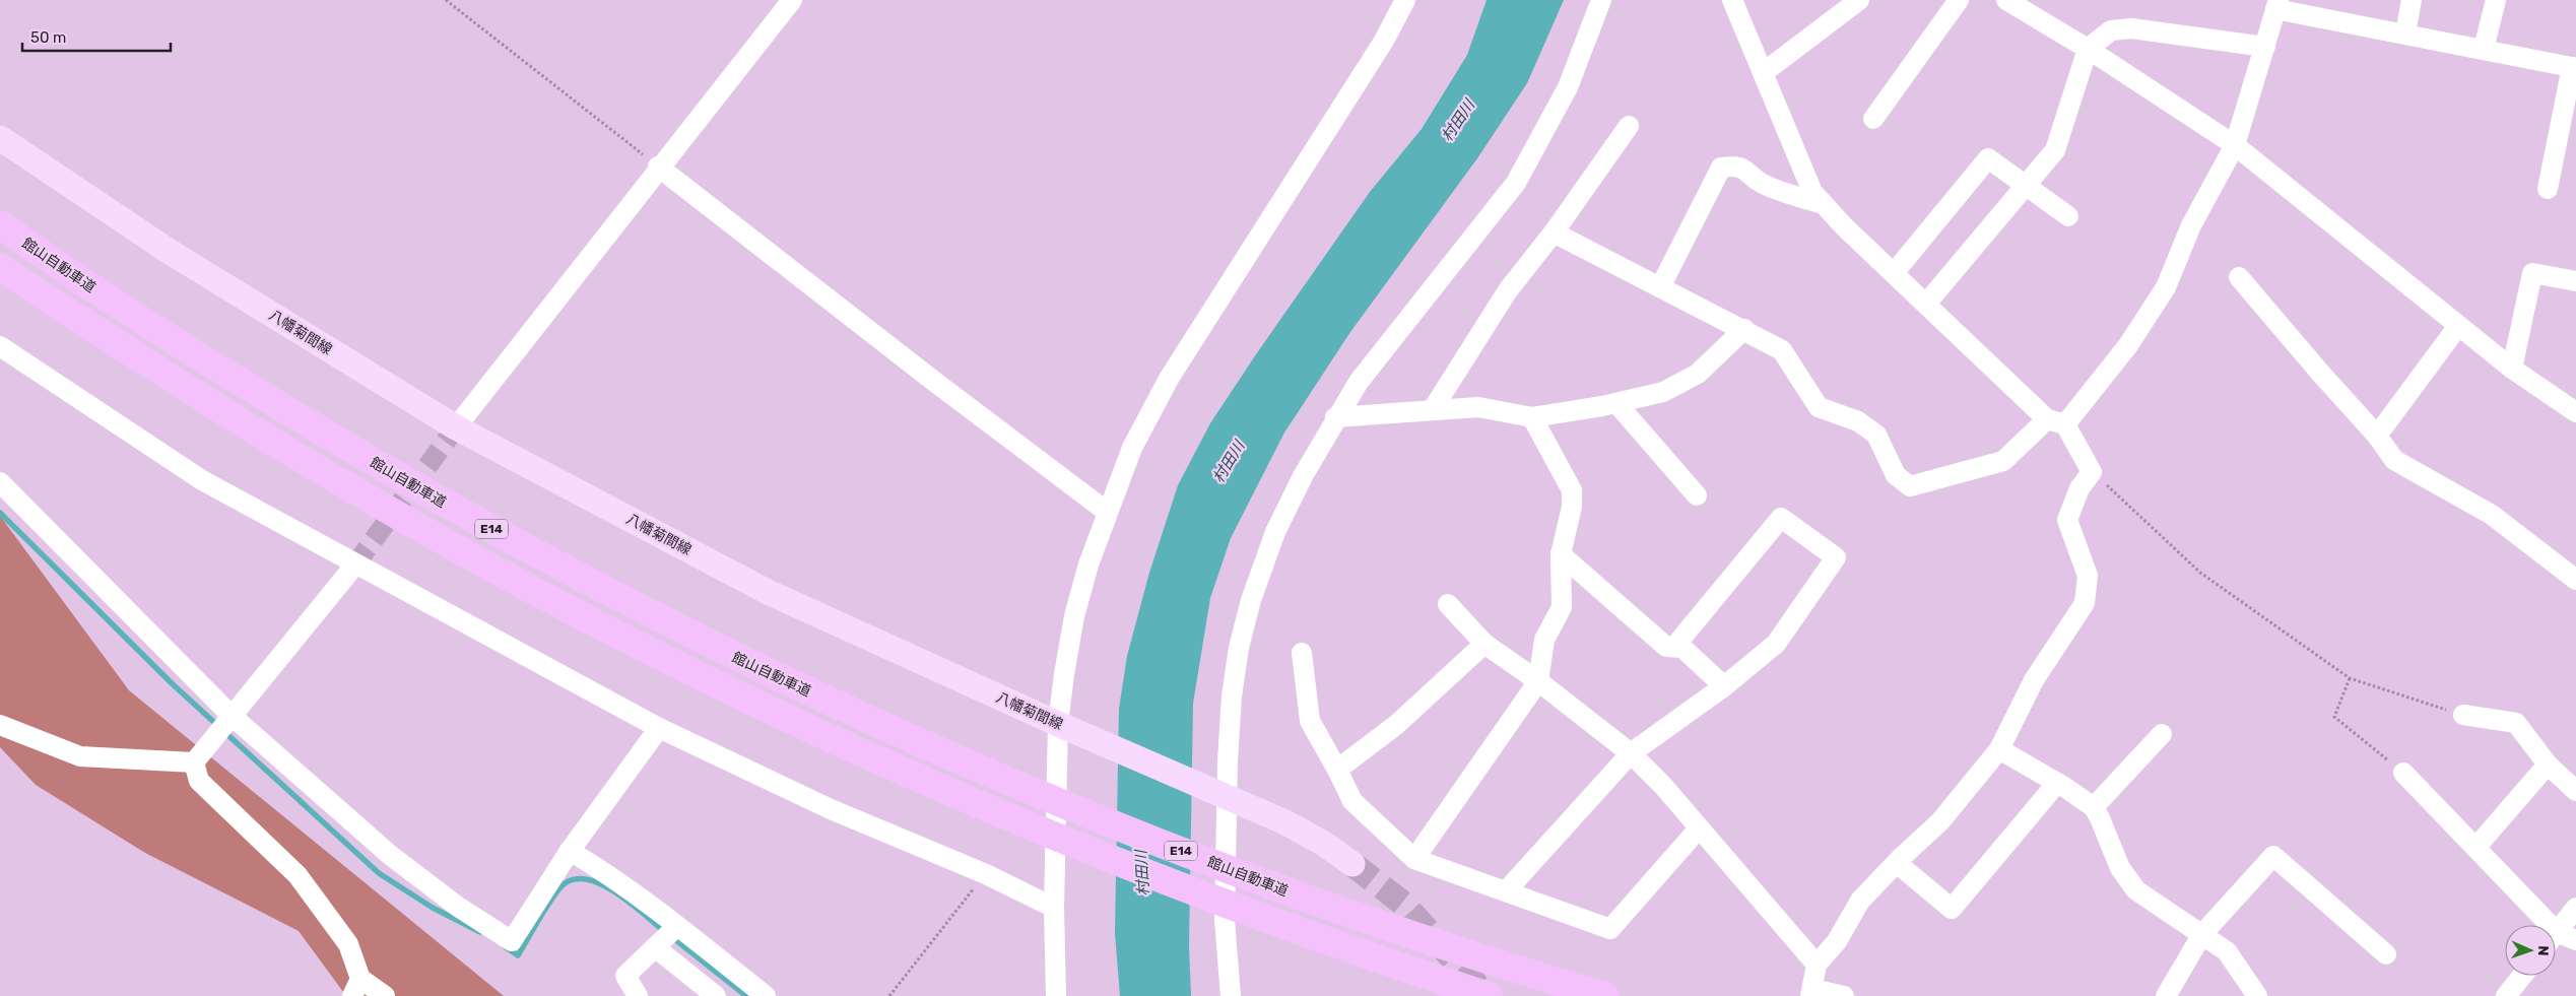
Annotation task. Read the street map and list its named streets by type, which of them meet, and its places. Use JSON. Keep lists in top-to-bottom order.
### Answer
{
  "streets": {
    "highway": ["館山自動車道", "E14"],
    "main road": ["八幡菊間線"]
  },
  "water": ["村田川"],
  "scale_bar": "50 m",
  "north": "right"
}
